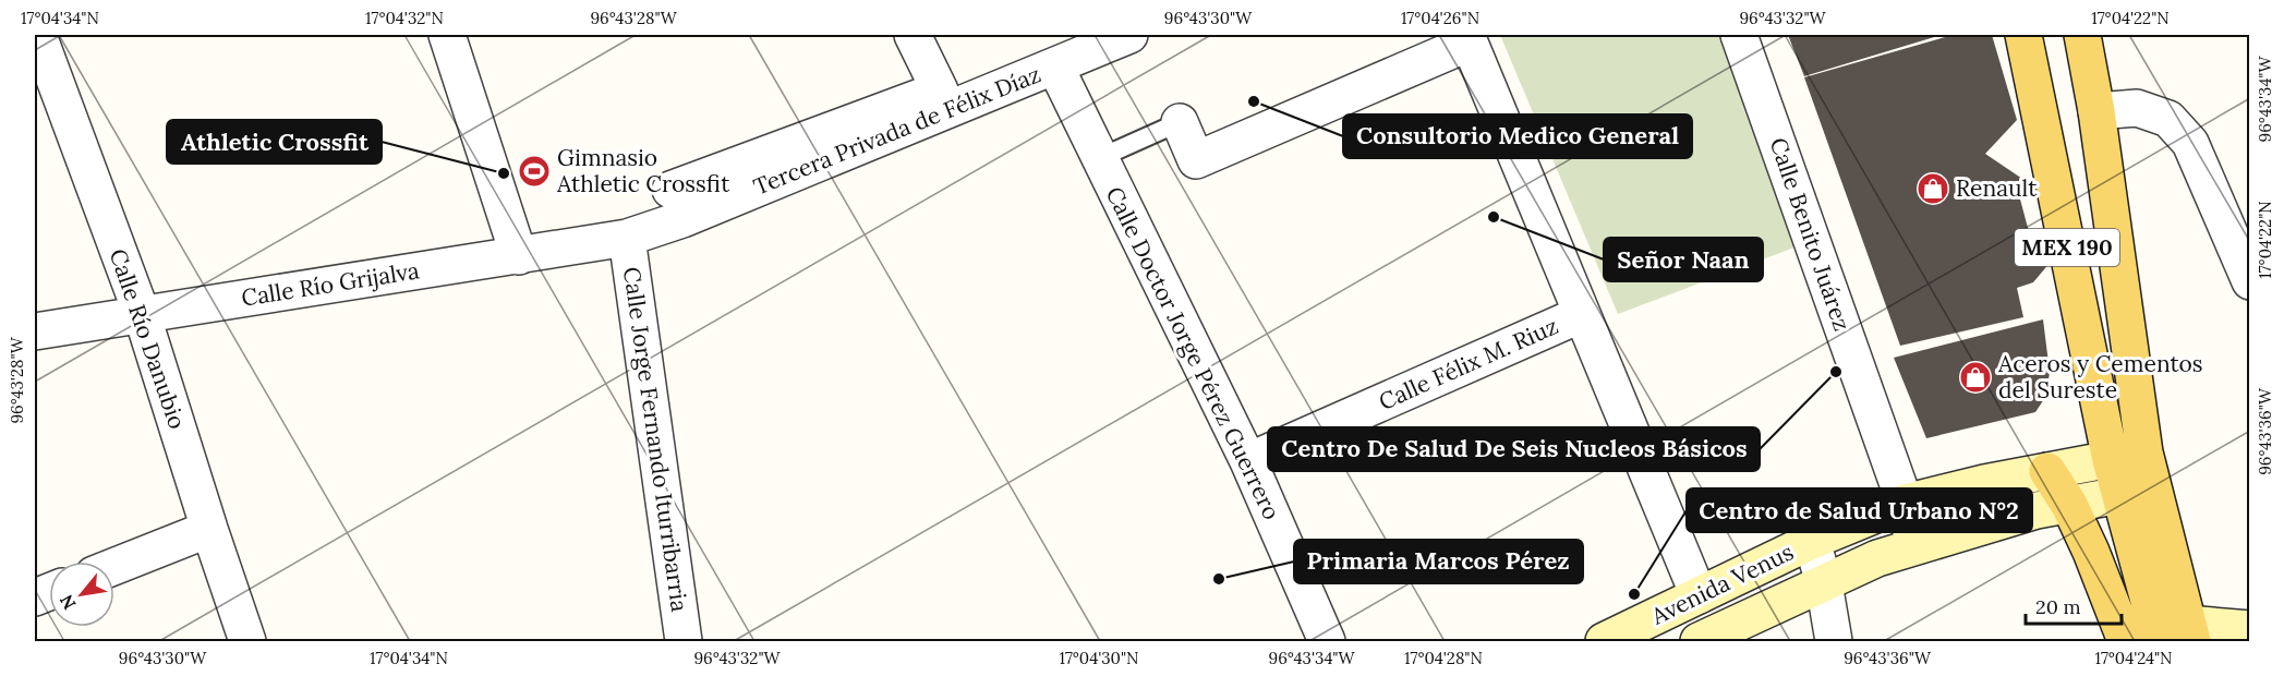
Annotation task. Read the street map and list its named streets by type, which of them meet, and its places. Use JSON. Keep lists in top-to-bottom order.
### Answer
{
  "streets": {
    "main road": ["MEX 190", "Avenida Venus"],
    "street": [
      "Tercera Privada de Félix Díaz",
      "Calle Benito Juárez",
      "Calle Río Grijalva",
      "Calle Río Danubio",
      "Calle Doctor Jorge Pérez Guerrero",
      "Calle Félix M. Riuz",
      "Calle Jorge Fernando Iturribarria"
    ]
  },
  "crossings": [
    ["Tercera Privada de Félix Díaz", "Calle Río Grijalva"],
    ["Tercera Privada de Félix Díaz", "Calle Doctor Jorge Pérez Guerrero"],
    ["Tercera Privada de Félix Díaz", "Calle Jorge Fernando Iturribarria"],
    ["Calle Benito Juárez", "Avenida Venus"],
    ["MEX 190", "Avenida Venus"],
    ["Calle Río Grijalva", "Calle Río Danubio"],
    ["Calle Río Grijalva", "Calle Jorge Fernando Iturribarria"],
    ["Calle Doctor Jorge Pérez Guerrero", "Calle Félix M. Riuz"]
  ],
  "places": {
    "other": [
      "Consultorio Medico General",
      "Athletic Crossfit",
      "Señor Naan",
      "Centro De Salud De Seis Nucleos Básicos",
      "Primaria Marcos Pérez",
      "Centro de Salud Urbano N°2"
    ],
    "sports": ["Gimnasio Athletic Crossfit"],
    "shop": ["Renault", "Aceros y Cementos del Sureste"]
  },
  "scale_bar": "20 m",
  "north": "bottom left",
  "coordinates": [
    "17°04'34\"N",
    "17°04'32\"N",
    "96°43'28\"W",
    "96°43'30\"W",
    "17°04'26\"N",
    "96°43'32\"W",
    "17°04'22\"N",
    "96°43'34\"W",
    "96°43'36\"W",
    "17°04'30\"N",
    "17°04'28\"N",
    "17°04'24\"N"
  ]
}
